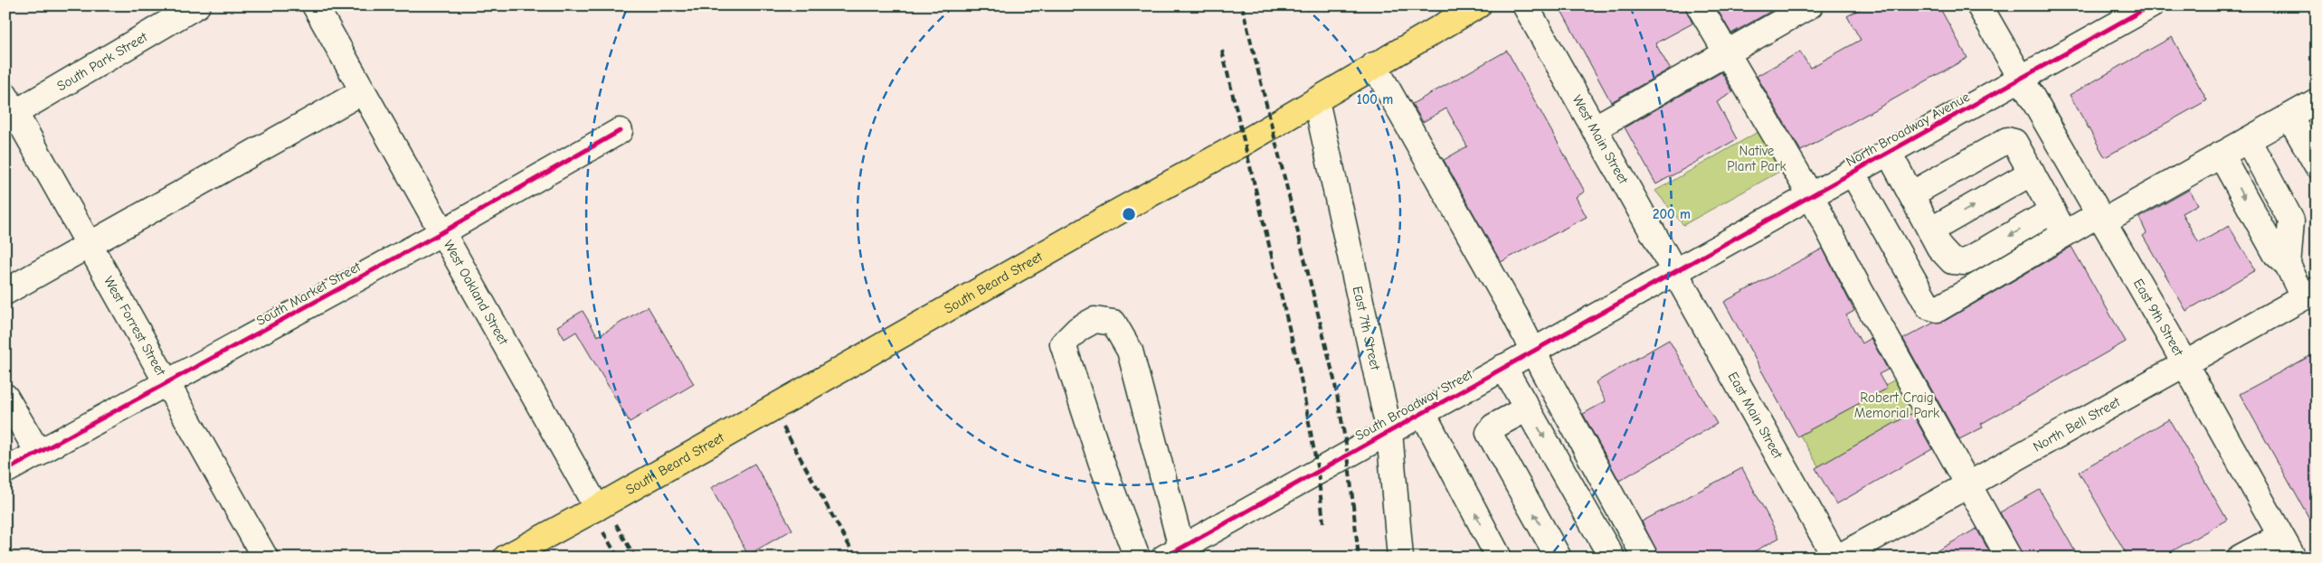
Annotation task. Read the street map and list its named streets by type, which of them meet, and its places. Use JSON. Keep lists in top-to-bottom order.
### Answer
{
  "streets": {
    "main road": ["South Beard Street"],
    "street": [
      "South Park Street",
      "North Broadway Avenue",
      "West Main Street",
      "West Oakland Street",
      "South Market Street",
      "East 9th Street",
      "West Forrest Street",
      "East 7th Street",
      "South Broadway Street",
      "East Main Street",
      "North Bell Street"
    ]
  },
  "crossings": [
    ["South Park Street", "West Forrest Street"],
    ["North Broadway Avenue", "West Main Street"],
    ["North Broadway Avenue", "East 9th Street"],
    ["North Broadway Avenue", "South Broadway Street"],
    ["North Broadway Avenue", "East Main Street"],
    ["West Main Street", "South Broadway Street"],
    ["West Main Street", "East Main Street"],
    ["South Beard Street", "West Oakland Street"],
    ["South Beard Street", "East 7th Street"],
    ["West Oakland Street", "South Market Street"],
    ["South Market Street", "West Forrest Street"],
    ["East 9th Street", "North Bell Street"],
    ["East 7th Street", "South Broadway Street"],
    ["South Broadway Street", "East Main Street"],
    ["East Main Street", "North Bell Street"]
  ],
  "parks": ["Native Plant Park", "Robert Craig Memorial Park"],
  "rings": ["100 m", "200 m"]
}
